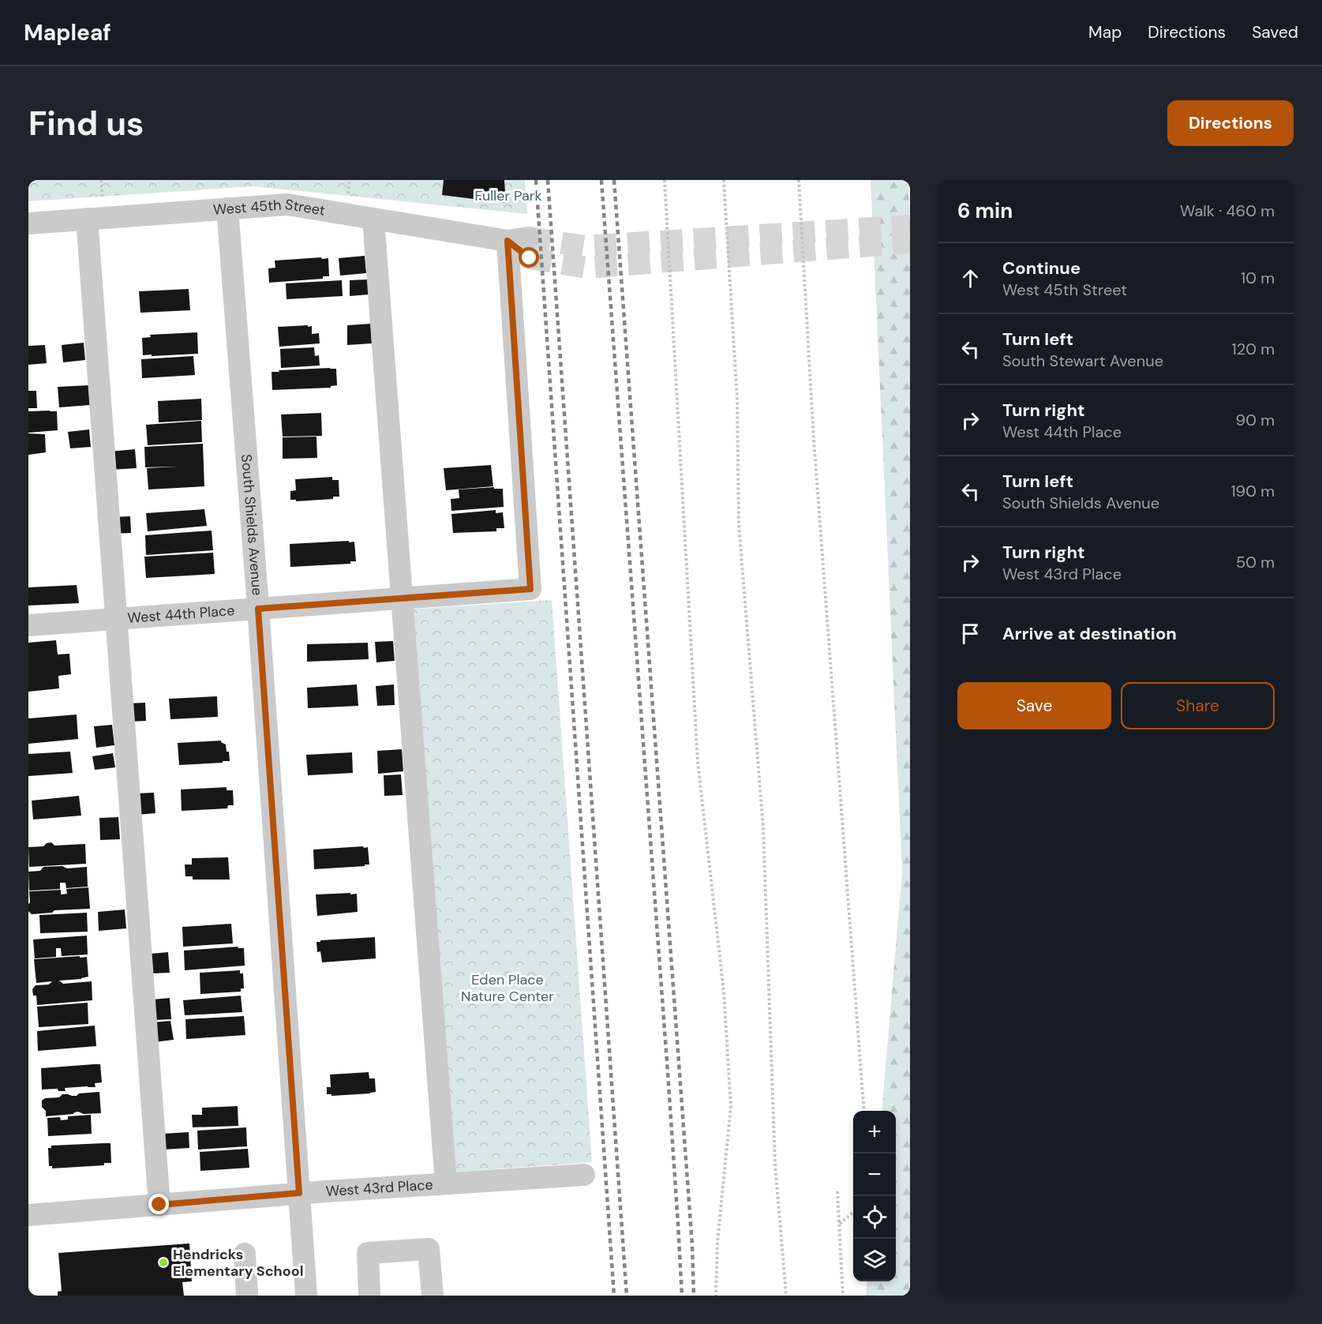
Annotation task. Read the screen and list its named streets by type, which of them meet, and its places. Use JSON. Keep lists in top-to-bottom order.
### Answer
{
  "streets": {
    "street": [
      "West 45th Street",
      "South Shields Avenue",
      "West 44th Place",
      "West 43rd Place"
    ]
  },
  "crossings": [
    ["West 45th Street", "South Shields Avenue"],
    ["West 45th Street", "West 44th Place"],
    ["South Shields Avenue", "West 44th Place"],
    ["South Shields Avenue", "West 43rd Place"]
  ],
  "parks": ["Fuller Park", "Eden Place Nature Center"],
  "places": ["Hendricks Elementary School"],
  "page": {
    "header": "Mapleaf",
    "nav": ["Map", "Directions", "Saved"],
    "buttons": [
      "Directions",
      ["Save", "Share"]
    ],
    "title": "Find us",
    "heading": ["6 min", "Walk · 460 m"],
    "list": [
      ["Continue", "West 45th Street", "10 m"],
      ["Turn left", "South Stewart Avenue", "120 m"],
      ["Turn right", "West 44th Place", "90 m"],
      ["Turn left", "South Shields Avenue", "190 m"],
      ["Turn right", "West 43rd Place", "50 m"],
      "Arrive at destination"
    ],
    "map_buttons": ["+", "−"]
  }
}
